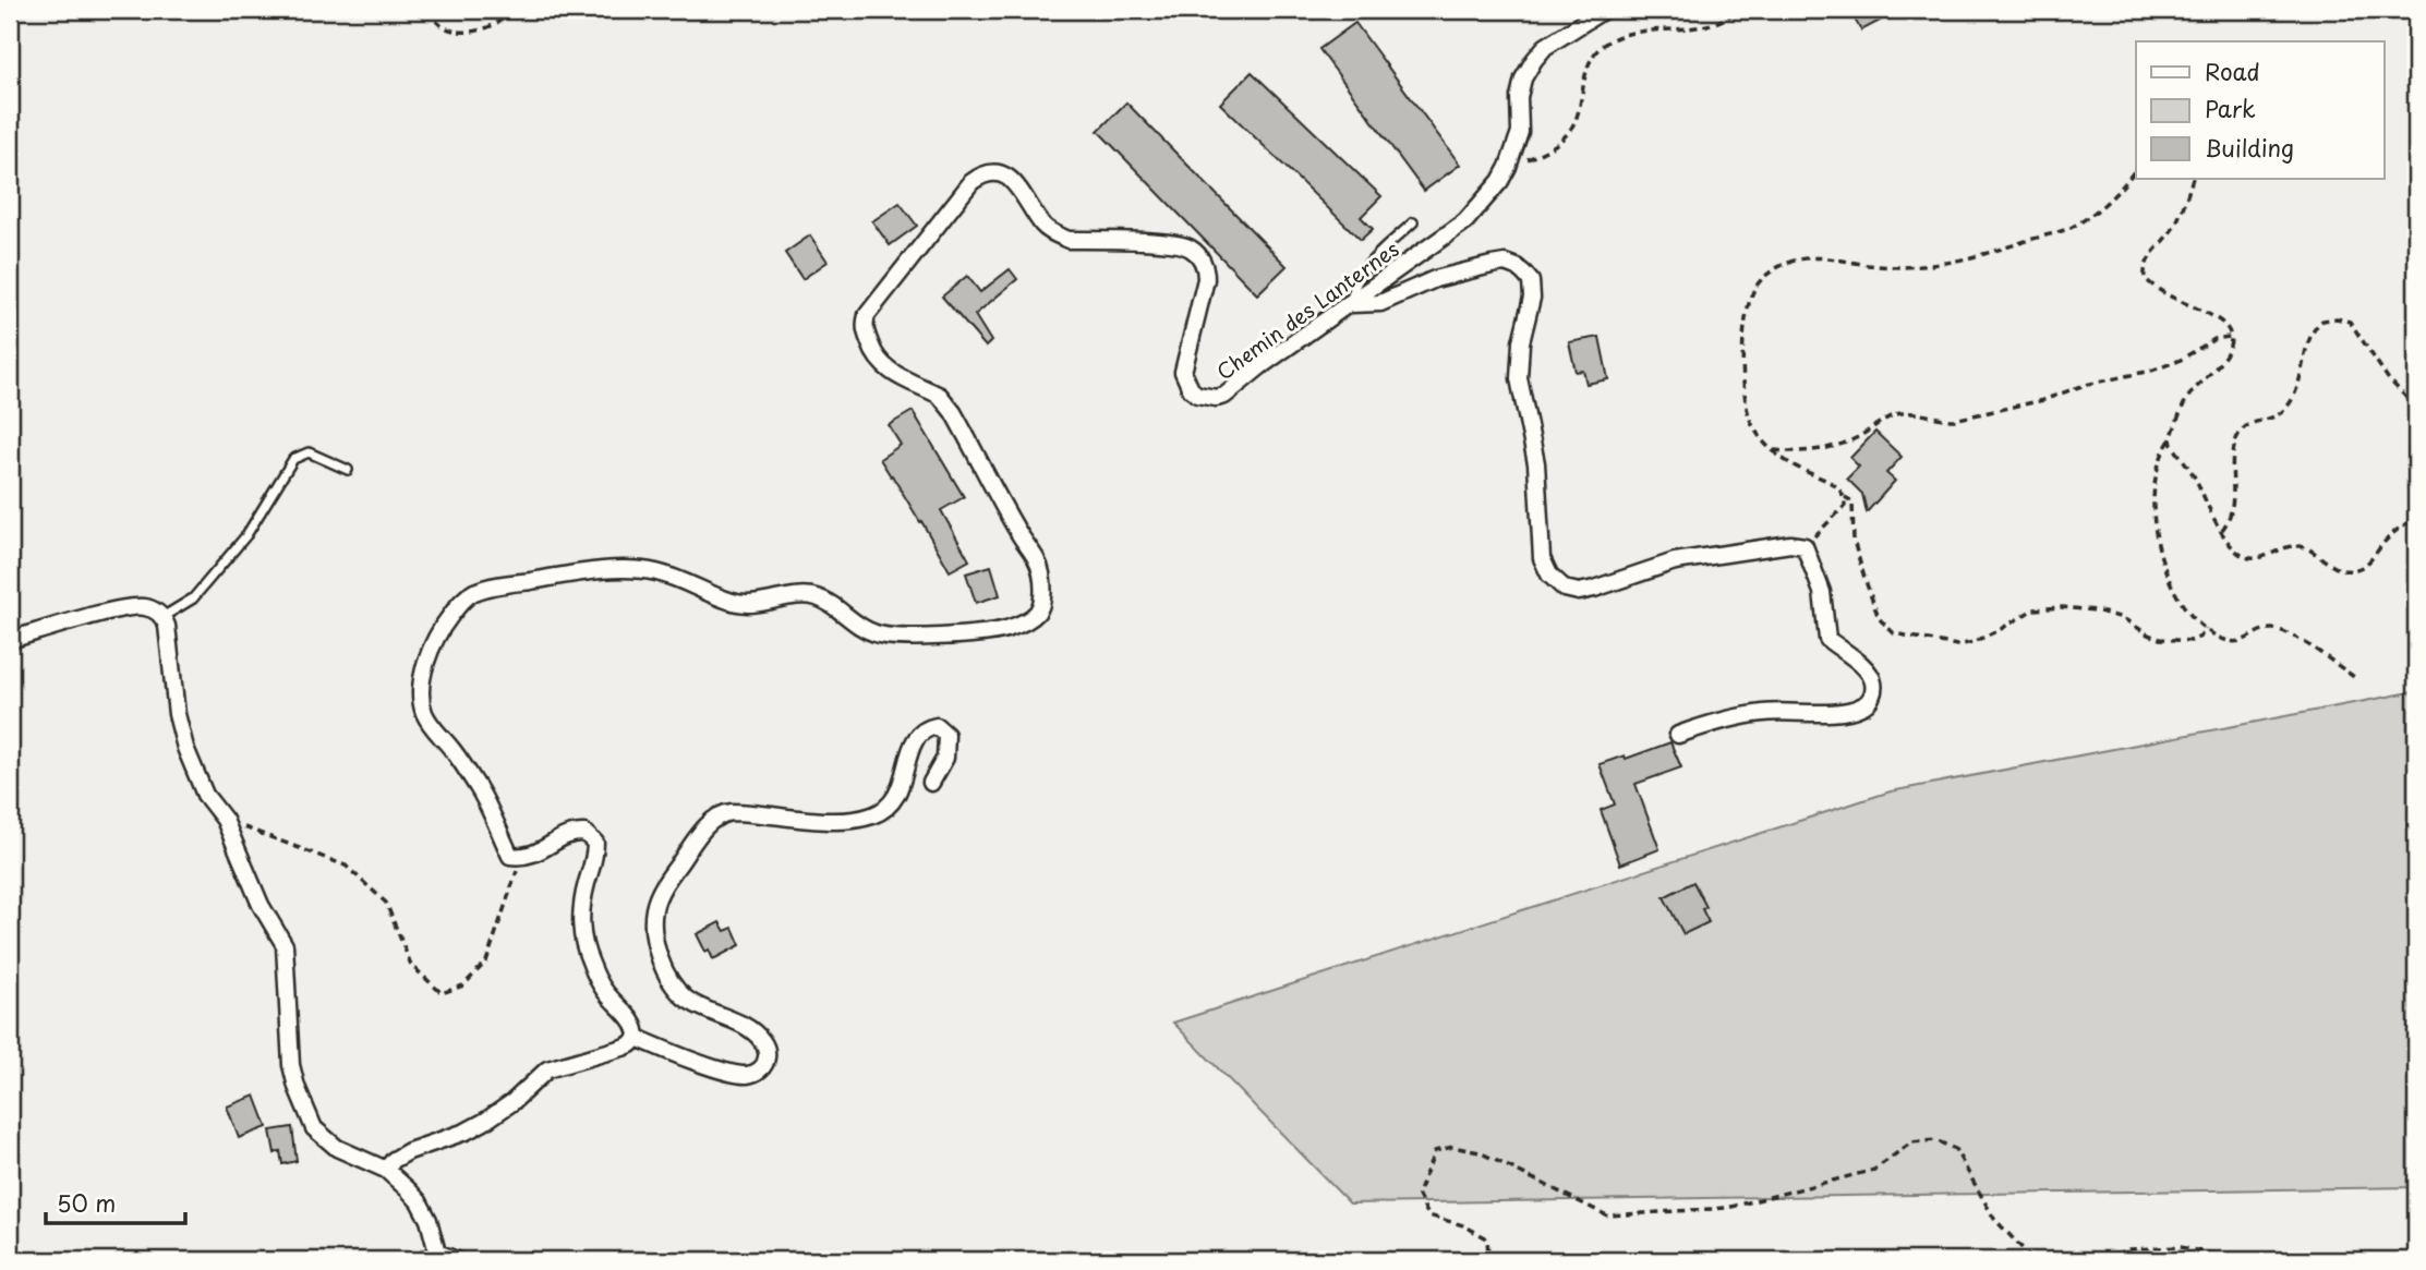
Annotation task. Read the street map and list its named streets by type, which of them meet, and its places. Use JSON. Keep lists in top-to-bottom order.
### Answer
{
  "streets": {
    "street": ["Chemin des Lanternes"]
  },
  "legend": ["Road", "Park", "Building"],
  "scale_bar": "50 m"
}
